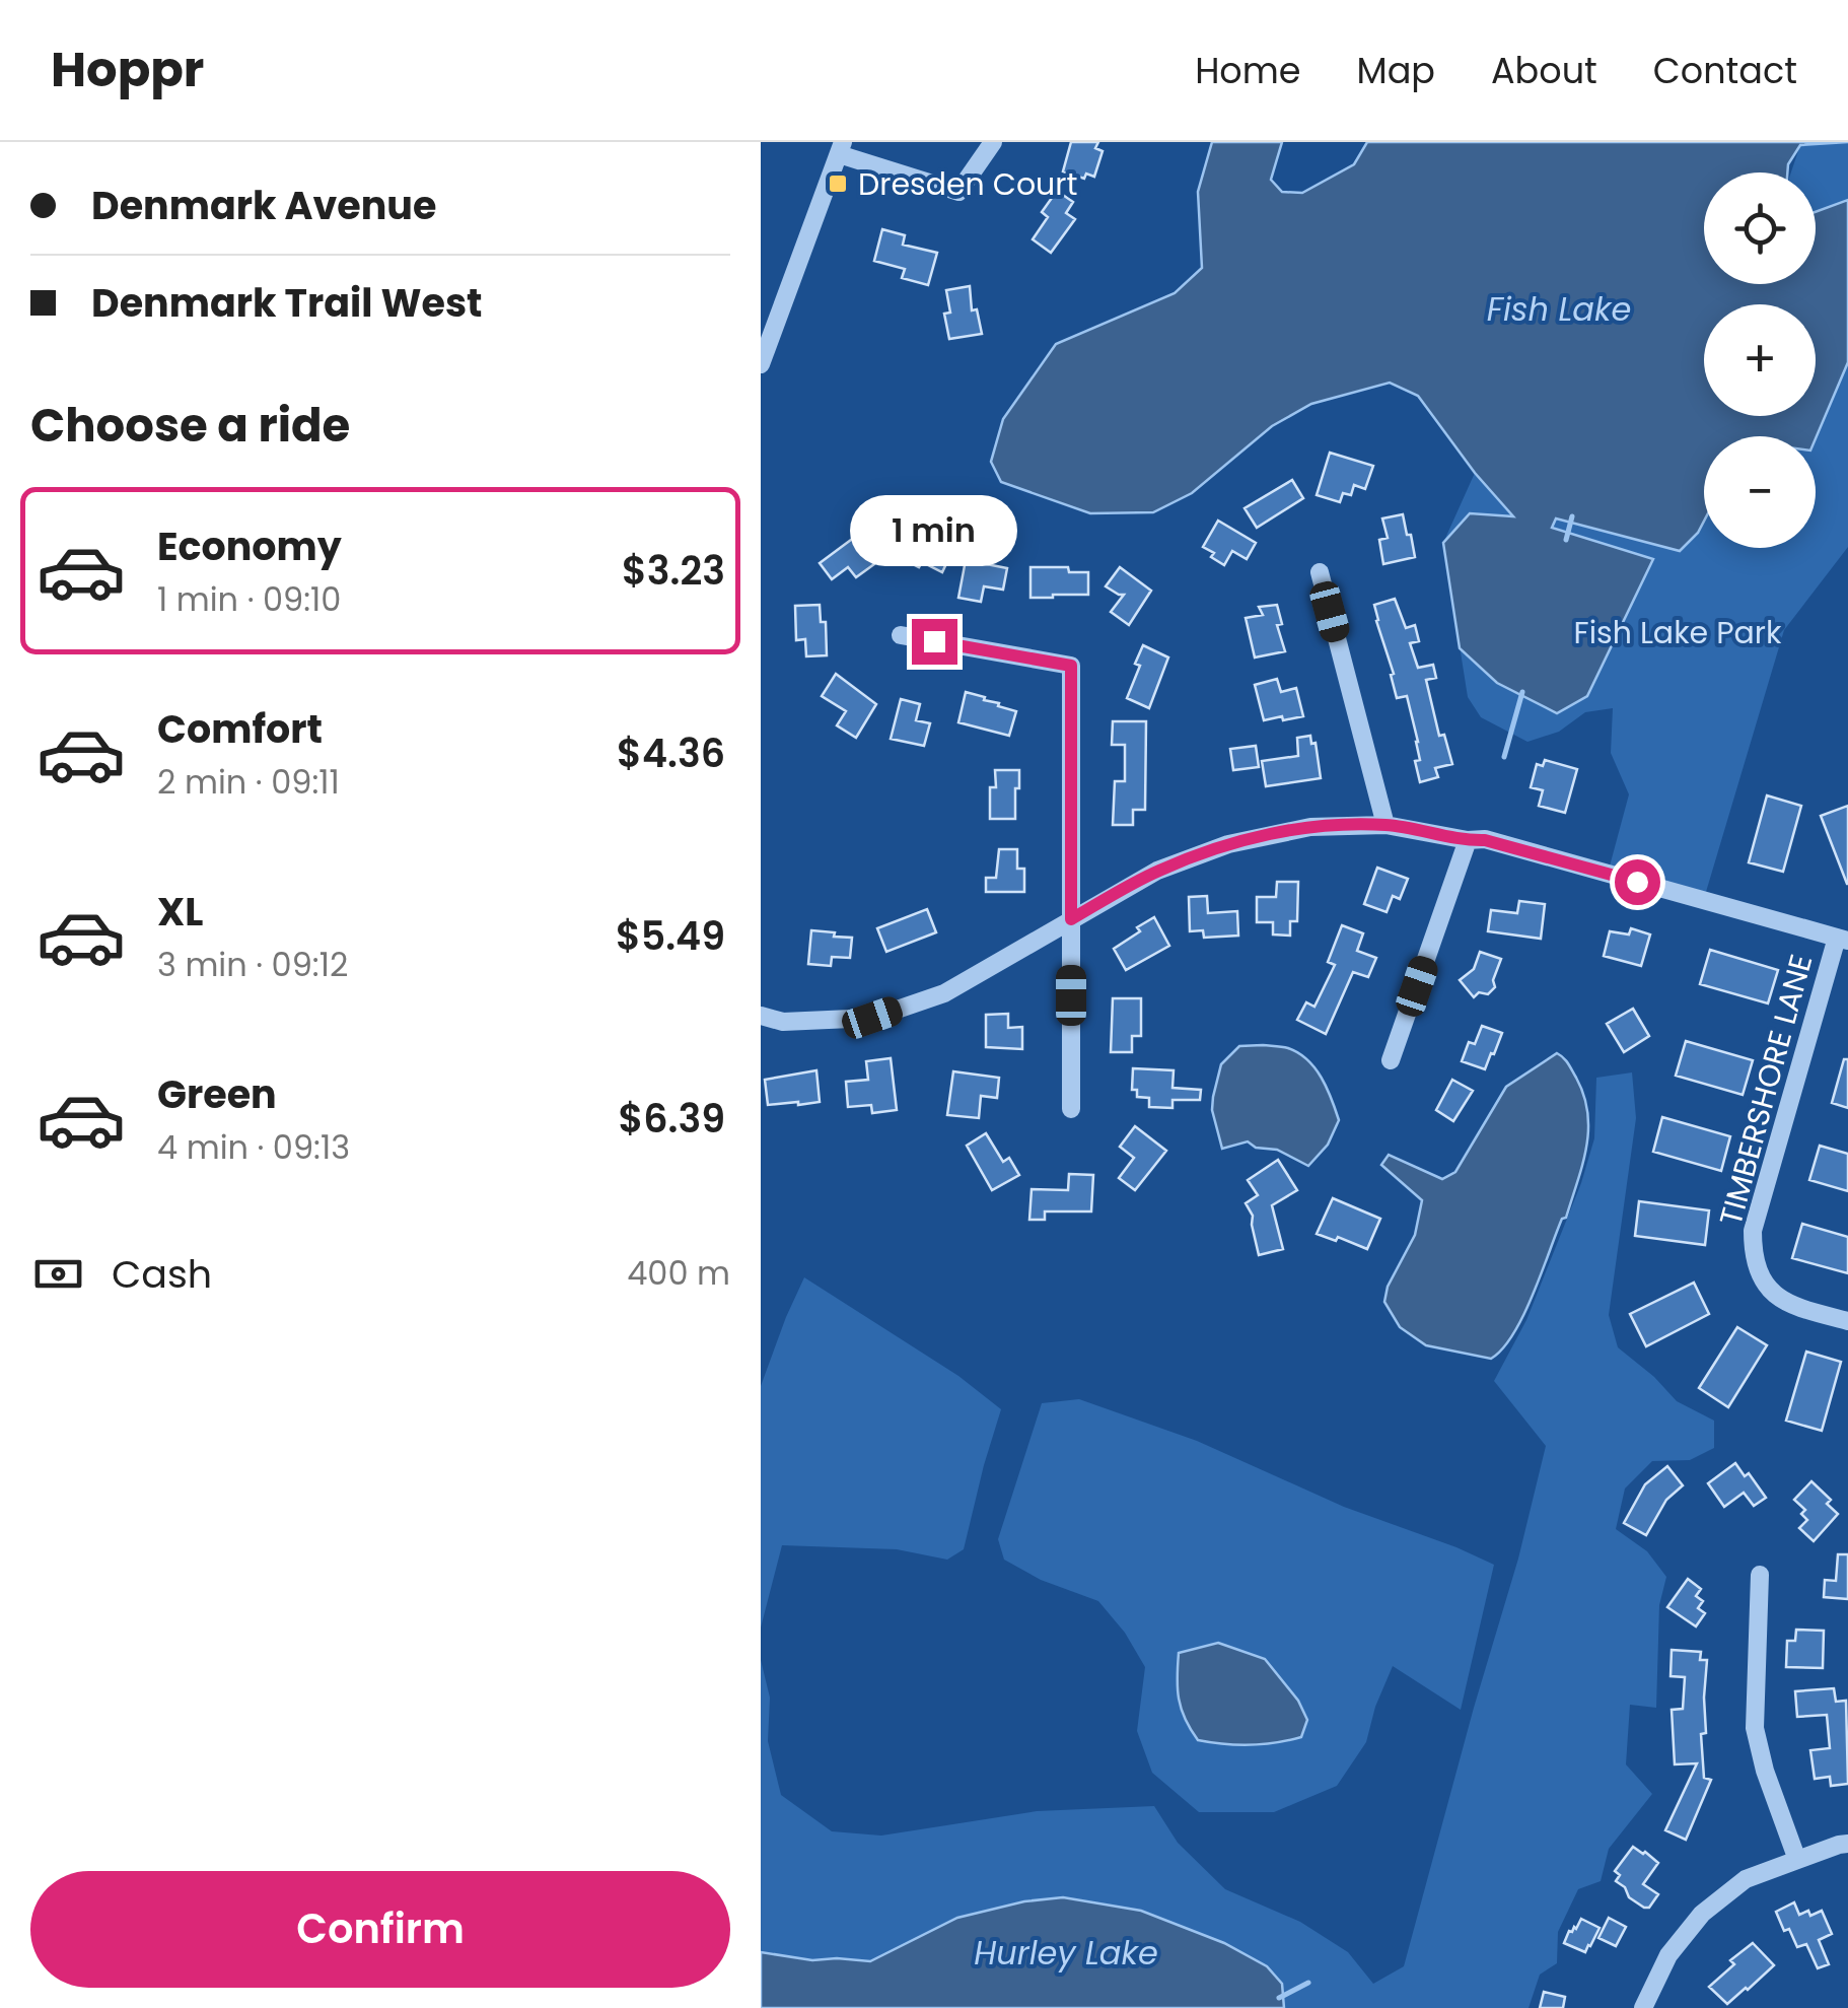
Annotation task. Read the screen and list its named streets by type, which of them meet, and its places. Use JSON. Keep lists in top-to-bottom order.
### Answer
{
  "streets": {
    "street": ["TIMBERSHORE LANE"]
  },
  "water": ["Fish Lake", "Hurley Lake"],
  "parks": ["Fish Lake Park"],
  "places": {
    "transit": ["Dresden Court"]
  },
  "page": {
    "header": "Hoppr",
    "nav": [
      "Home",
      "Map",
      "About",
      "Contact"
    ],
    "banner": ["Denmark Avenue", "Denmark Trail West"],
    "map_buttons": ["+", "−"],
    "heading": "Choose a ride",
    "list": [
      {
        "name": "Economy",
        "note": "1 min · 09:10",
        "value": "$3.23"
      },
      {
        "name": "Comfort",
        "note": "2 min · 09:11",
        "value": "$4.36"
      },
      {
        "name": "XL",
        "note": "3 min · 09:12",
        "value": "$5.49"
      },
      {
        "name": "Green",
        "note": "4 min · 09:13",
        "value": "$6.39"
      }
    ],
    "bubble": "1 min",
    "pay": ["Cash", "400 m"],
    "buttons": "Confirm"
  }
}
